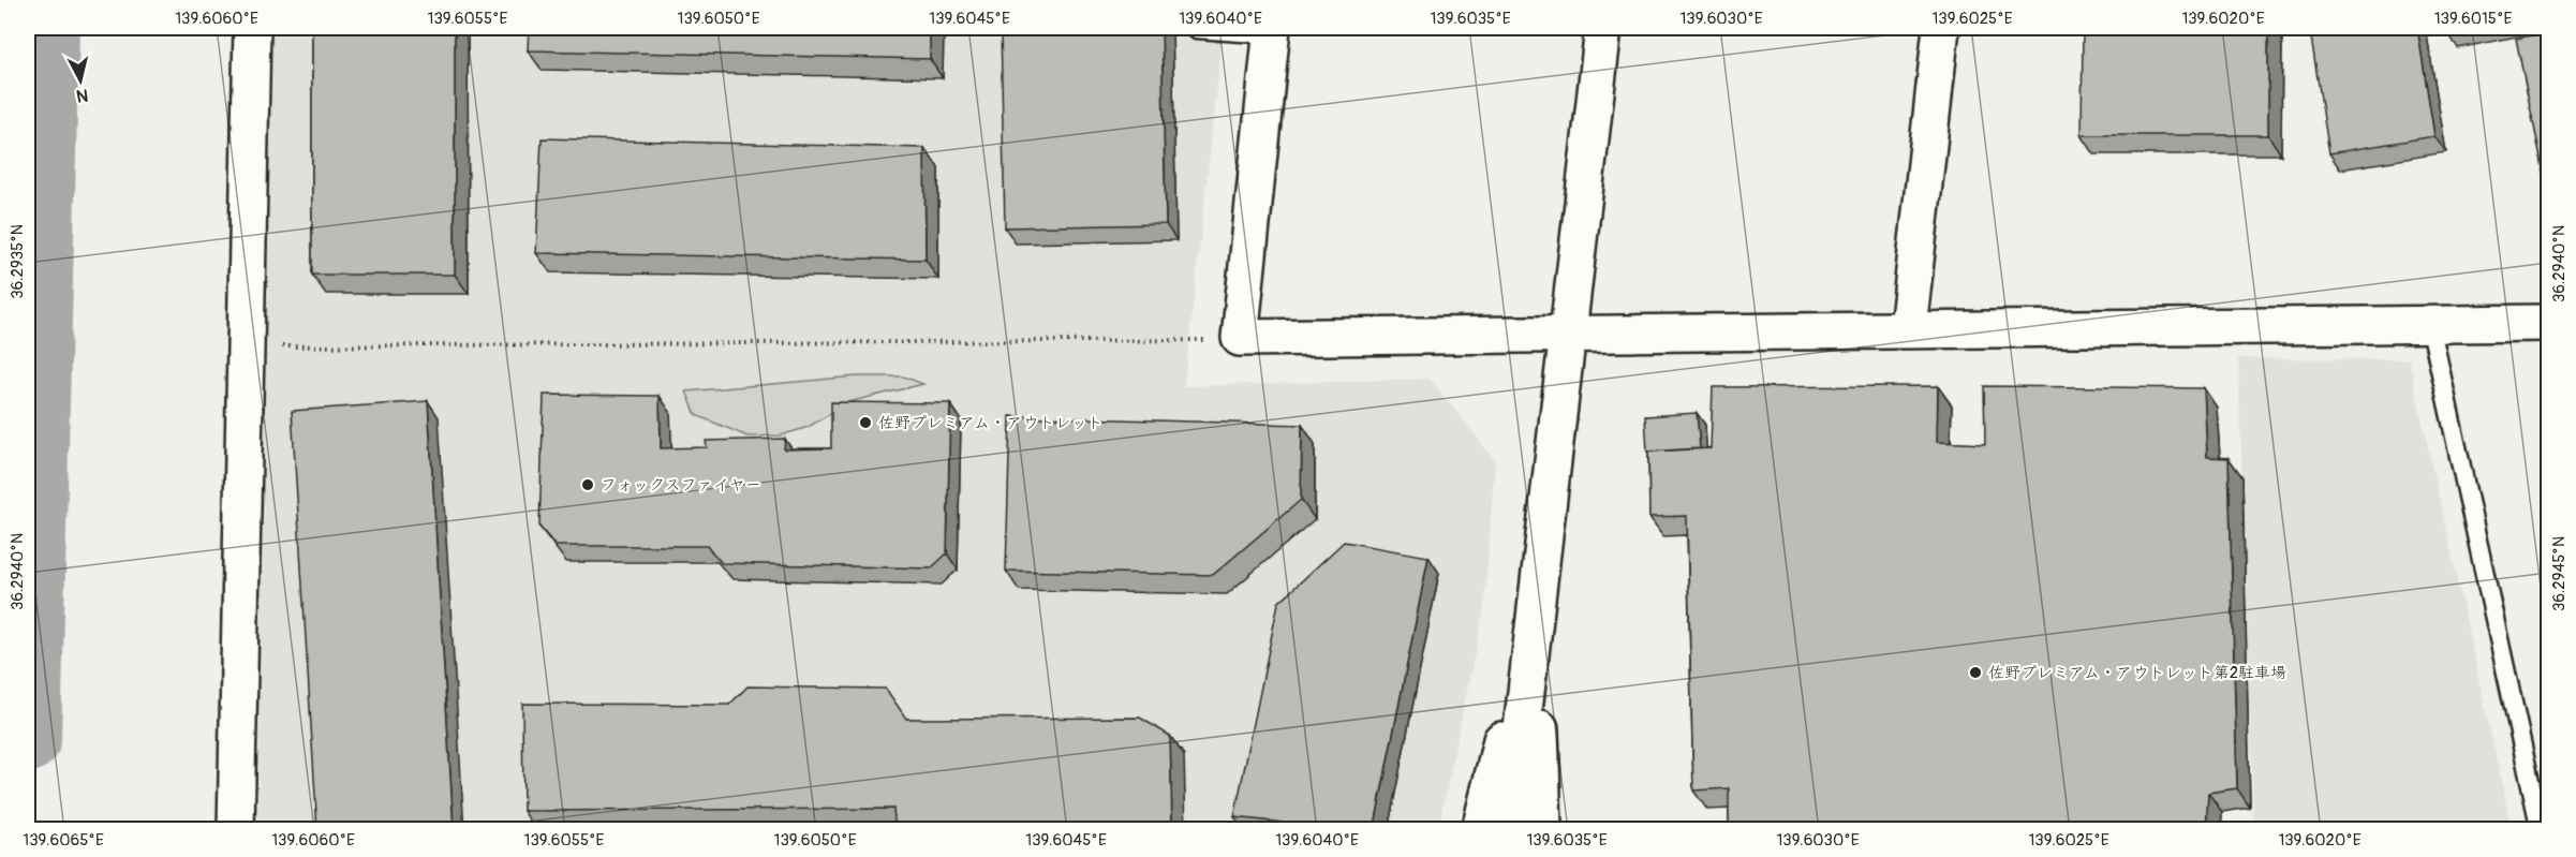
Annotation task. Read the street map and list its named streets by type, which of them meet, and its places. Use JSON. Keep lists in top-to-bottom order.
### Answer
{
  "places": ["佐野プレミアム・アウトレット", "フォックスファイヤー", "佐野プレミアム・アウトレット第2駐車場"],
  "north": "bottom",
  "coordinates": [
    "139.6060°E",
    "139.6055°E",
    "139.6050°E",
    "139.6045°E",
    "139.6040°E",
    "139.6035°E",
    "139.6030°E",
    "139.6025°E",
    "139.6020°E",
    "139.6015°E",
    "36.2935°N",
    "36.2940°N",
    "36.2945°N",
    "139.6065°E"
  ]
}
